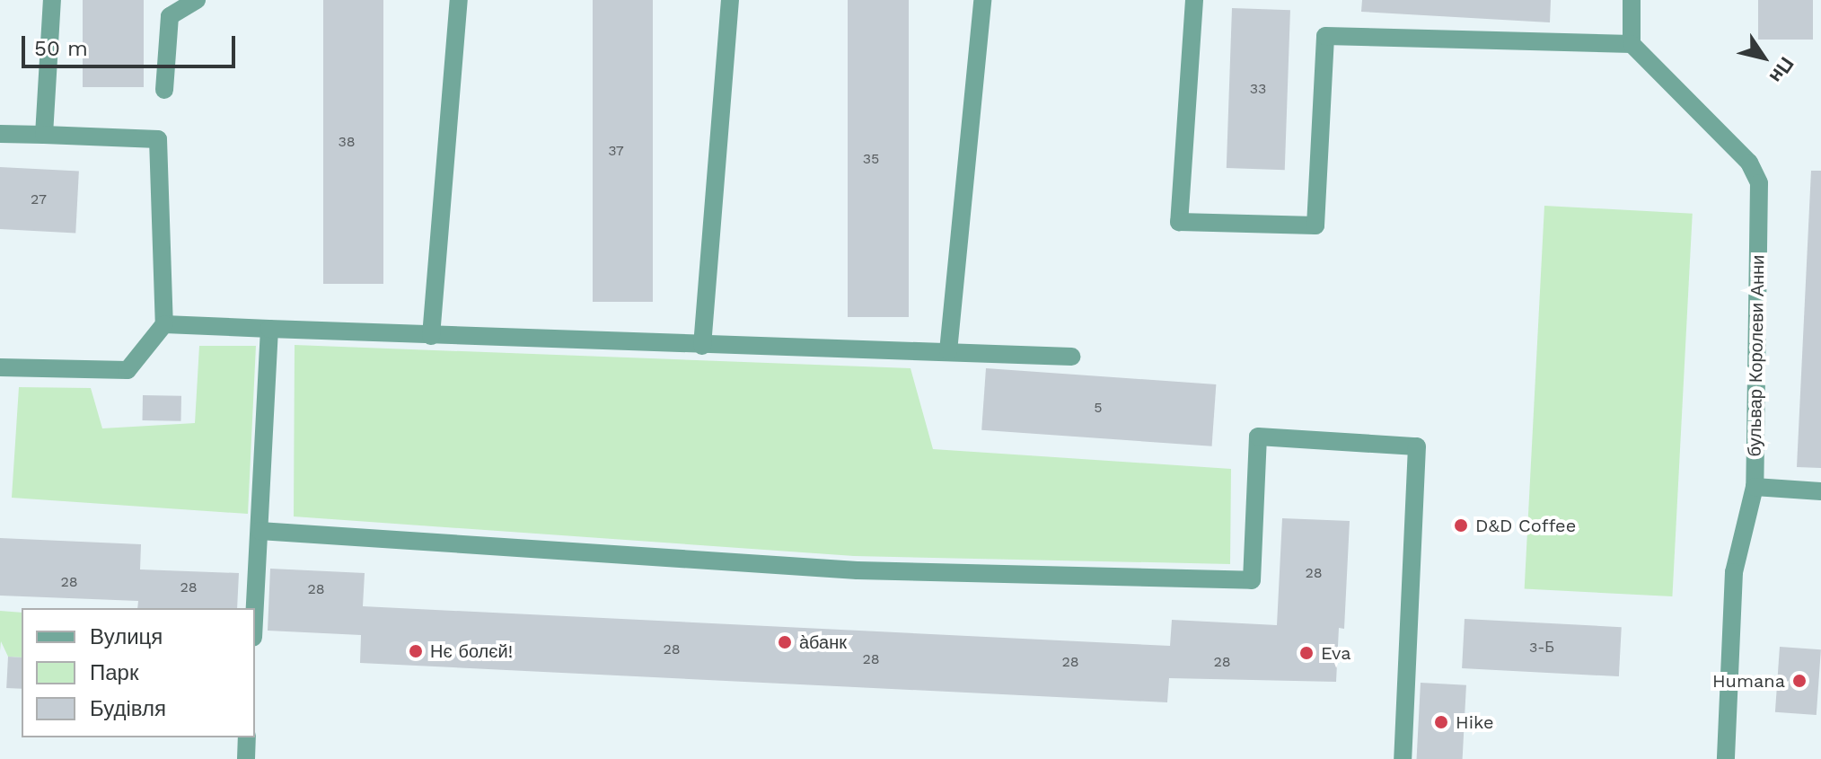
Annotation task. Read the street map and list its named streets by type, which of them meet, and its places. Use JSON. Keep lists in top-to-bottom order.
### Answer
{
  "streets": {
    "street": ["бульвар Королеви Анни"]
  },
  "places": [
    "D&D Coffee",
    "а̀банк",
    "Нє болєй!",
    "Eva",
    "Humana",
    "Hike"
  ],
  "house_numbers": [
    "33",
    "38",
    "37",
    "35",
    "27",
    "5",
    "28",
    "28",
    "28",
    "28",
    "3-Б",
    "28",
    "28",
    "28",
    "28"
  ],
  "legend": ["Вулиця", "Парк", "Будівля"],
  "scale_bar": "50 m",
  "north": "bottom right"
}
